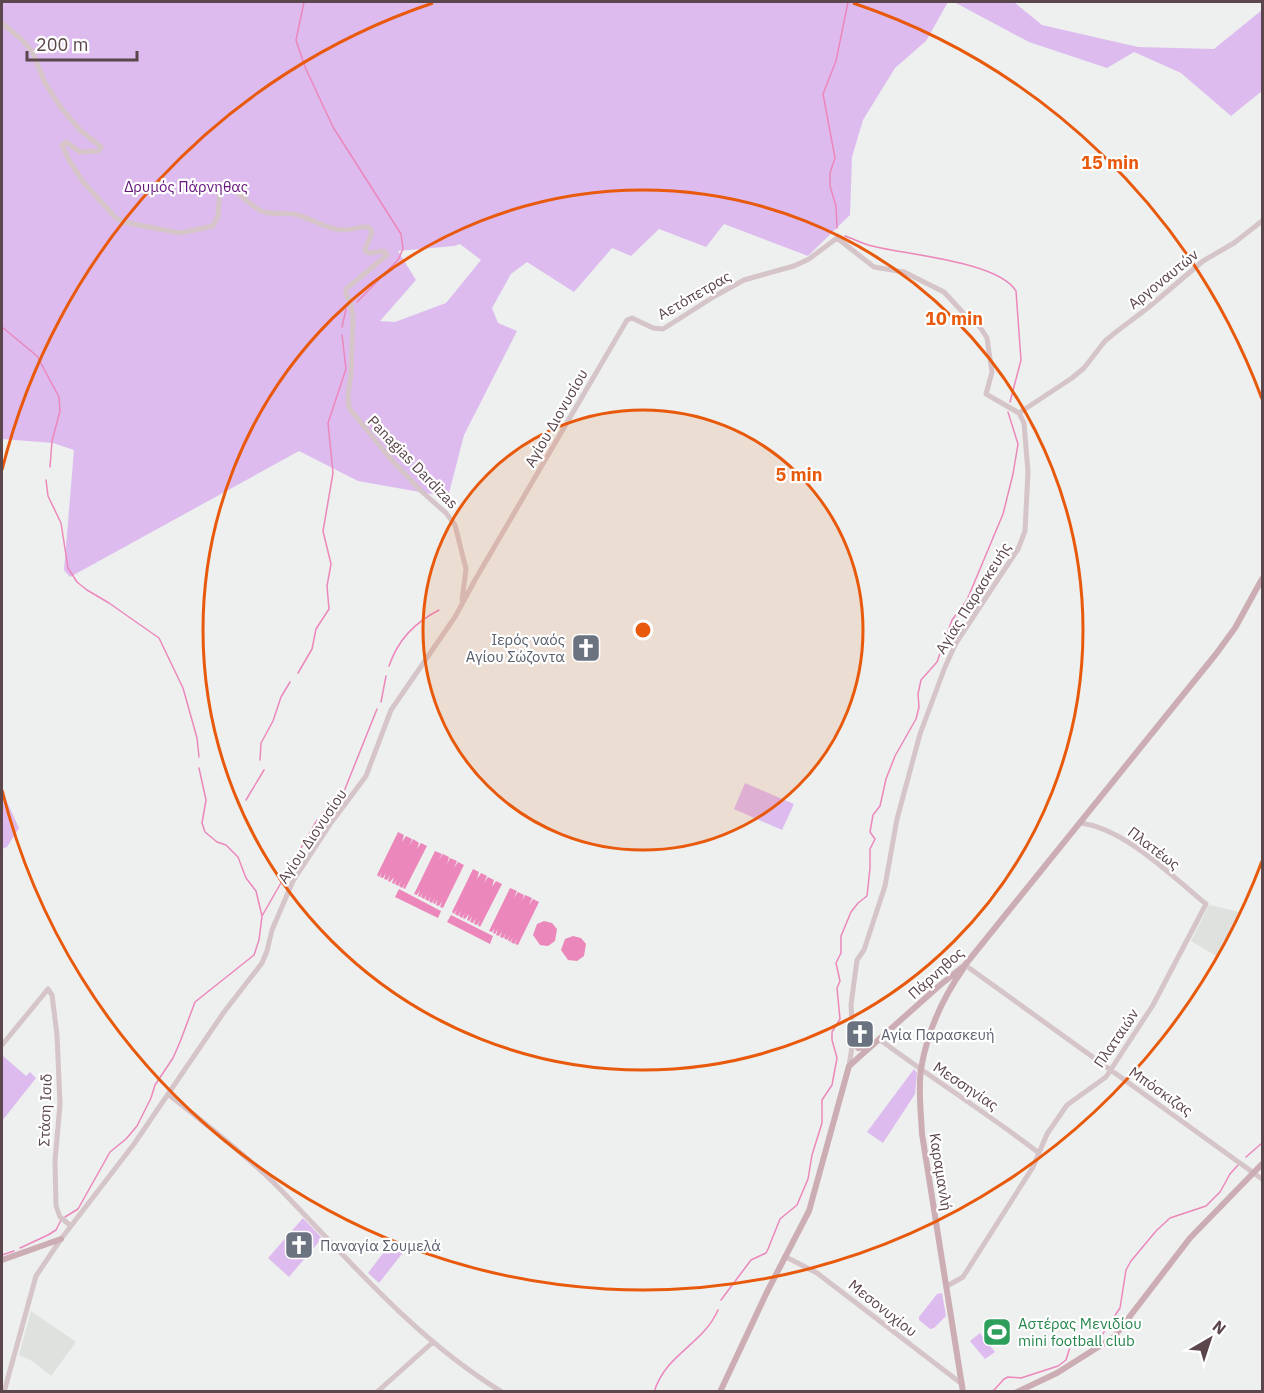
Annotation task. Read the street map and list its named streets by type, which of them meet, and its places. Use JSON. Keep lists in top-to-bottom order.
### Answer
{
  "streets": {
    "main road": ["Πάρνηθος", "Καραμανλή"],
    "street": [
      "Αργοναυτών",
      "Αετόπετρας",
      "Αγίου Διονυσίου",
      "Panagias Dardizas",
      "Αγίας Παρασκευής",
      "Πλατέως",
      "Πλαταιών",
      "Μεσσηνίας",
      "Μπόσκιζας",
      "Στάση Ισιδ",
      "Μεσονυχίου"
    ]
  },
  "crossings": [
    ["Αργοναυτών", "Αετόπετρας"],
    ["Αργοναυτών", "Αγίας Παρασκευής"],
    ["Αετόπετρας", "Αγίου Διονυσίου"],
    ["Αετόπετρας", "Αγίας Παρασκευής"],
    ["Αγίου Διονυσίου", "Panagias Dardizas"],
    ["Αγίου Διονυσίου", "Στάση Ισιδ"],
    ["Αγίας Παρασκευής", "Πάρνηθος"],
    ["Πλατέως", "Πάρνηθος"],
    ["Πλατέως", "Πλαταιών"],
    ["Πάρνηθος", "Μεσσηνίας"],
    ["Πάρνηθος", "Μπόσκιζας"],
    ["Πάρνηθος", "Καραμανλή"],
    ["Πλαταιών", "Μεσσηνίας"],
    ["Πλαταιών", "Μπόσκιζας"],
    ["Πλαταιών", "Καραμανλή"],
    ["Μεσσηνίας", "Καραμανλή"],
    ["Μπόσκιζας", "Καραμανλή"],
    ["Καραμανλή", "Μεσονυχίου"]
  ],
  "parks": ["Δρυμός Πάρνηθας"],
  "places": {
    "church": ["Ιερός ναός Αγίου Σώζοντα", "Αγία Παρασκευή", "Παναγία Σουμελά"],
    "sports": ["Αστέρας Μενιδίου mini football club"]
  },
  "scale_bar": "200 m",
  "north": "top right",
  "rings": ["15 min", "10 min", "5 min"]
}
